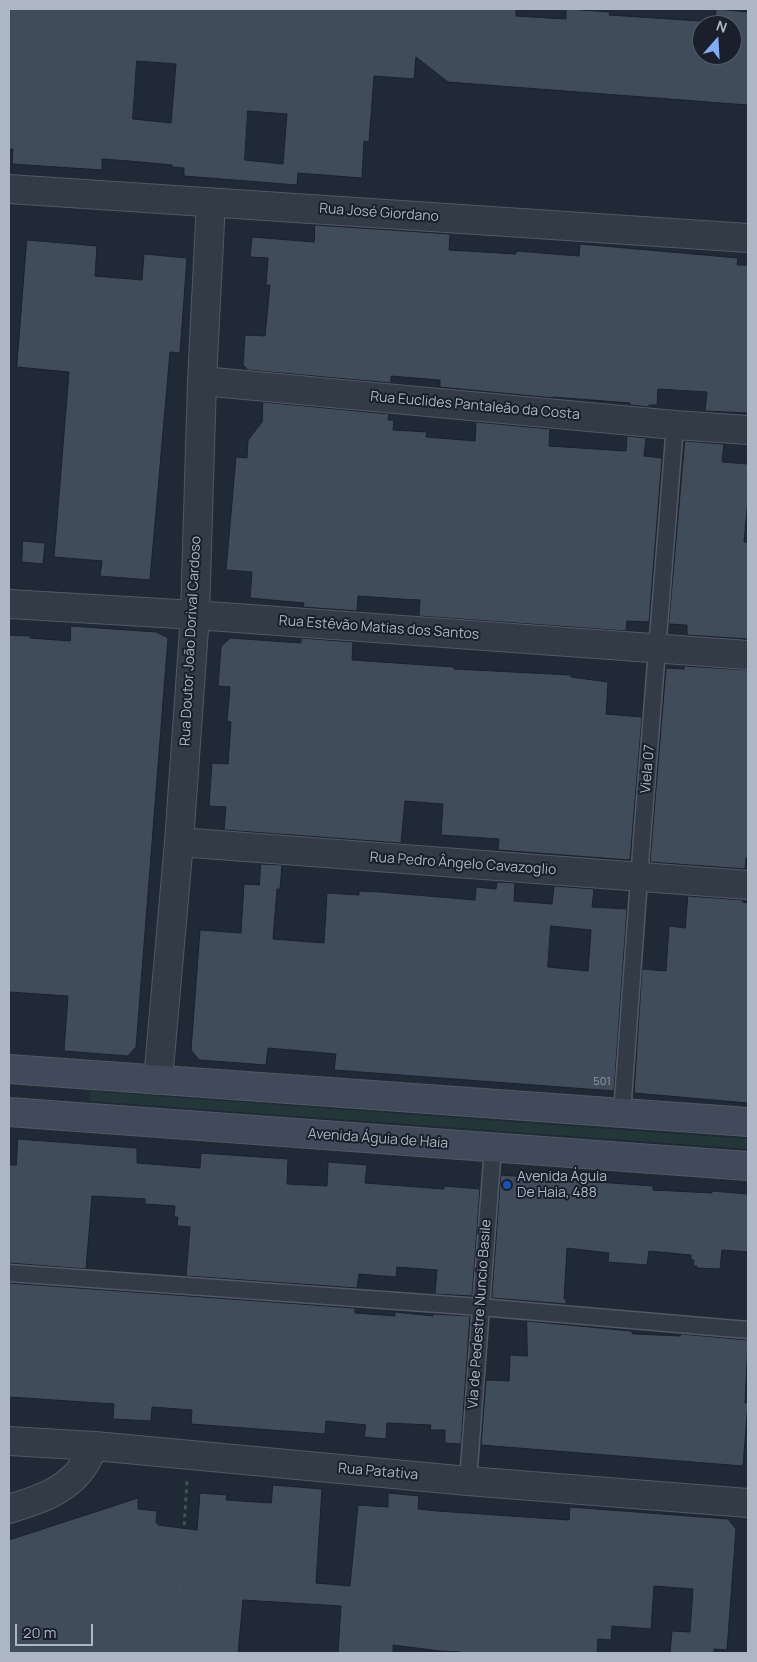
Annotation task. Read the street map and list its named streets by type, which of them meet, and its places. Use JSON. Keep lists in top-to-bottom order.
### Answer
{
  "streets": {
    "main road": ["Avenida Águia de Haia"],
    "street": [
      "Rua José Giordano",
      "Rua Euclides Pantaleão da Costa",
      "Rua Estêvão Matias dos Santos",
      "Rua Doutor João Dorival Cardoso",
      "Rua Pedro Ângelo Cavazoglio",
      "Rua Patativa"
    ],
    "lane": ["Viela 07", "Via de Pedestre Nuncio Basile"]
  },
  "crossings": [
    ["Rua José Giordano", "Rua Doutor João Dorival Cardoso"],
    ["Rua Euclides Pantaleão da Costa", "Rua Doutor João Dorival Cardoso"],
    ["Rua Euclides Pantaleão da Costa", "Viela 07"],
    ["Rua Estêvão Matias dos Santos", "Rua Doutor João Dorival Cardoso"],
    ["Rua Estêvão Matias dos Santos", "Viela 07"],
    ["Rua Doutor João Dorival Cardoso", "Rua Pedro Ângelo Cavazoglio"],
    ["Viela 07", "Rua Pedro Ângelo Cavazoglio"],
    ["Avenida Águia de Haia", "Via de Pedestre Nuncio Basile"],
    ["Via de Pedestre Nuncio Basile", "Rua Patativa"]
  ],
  "places": ["Avenida Águia De Haia, 488"],
  "house_numbers": ["501"],
  "scale_bar": "20 m",
  "north": "top"
}
